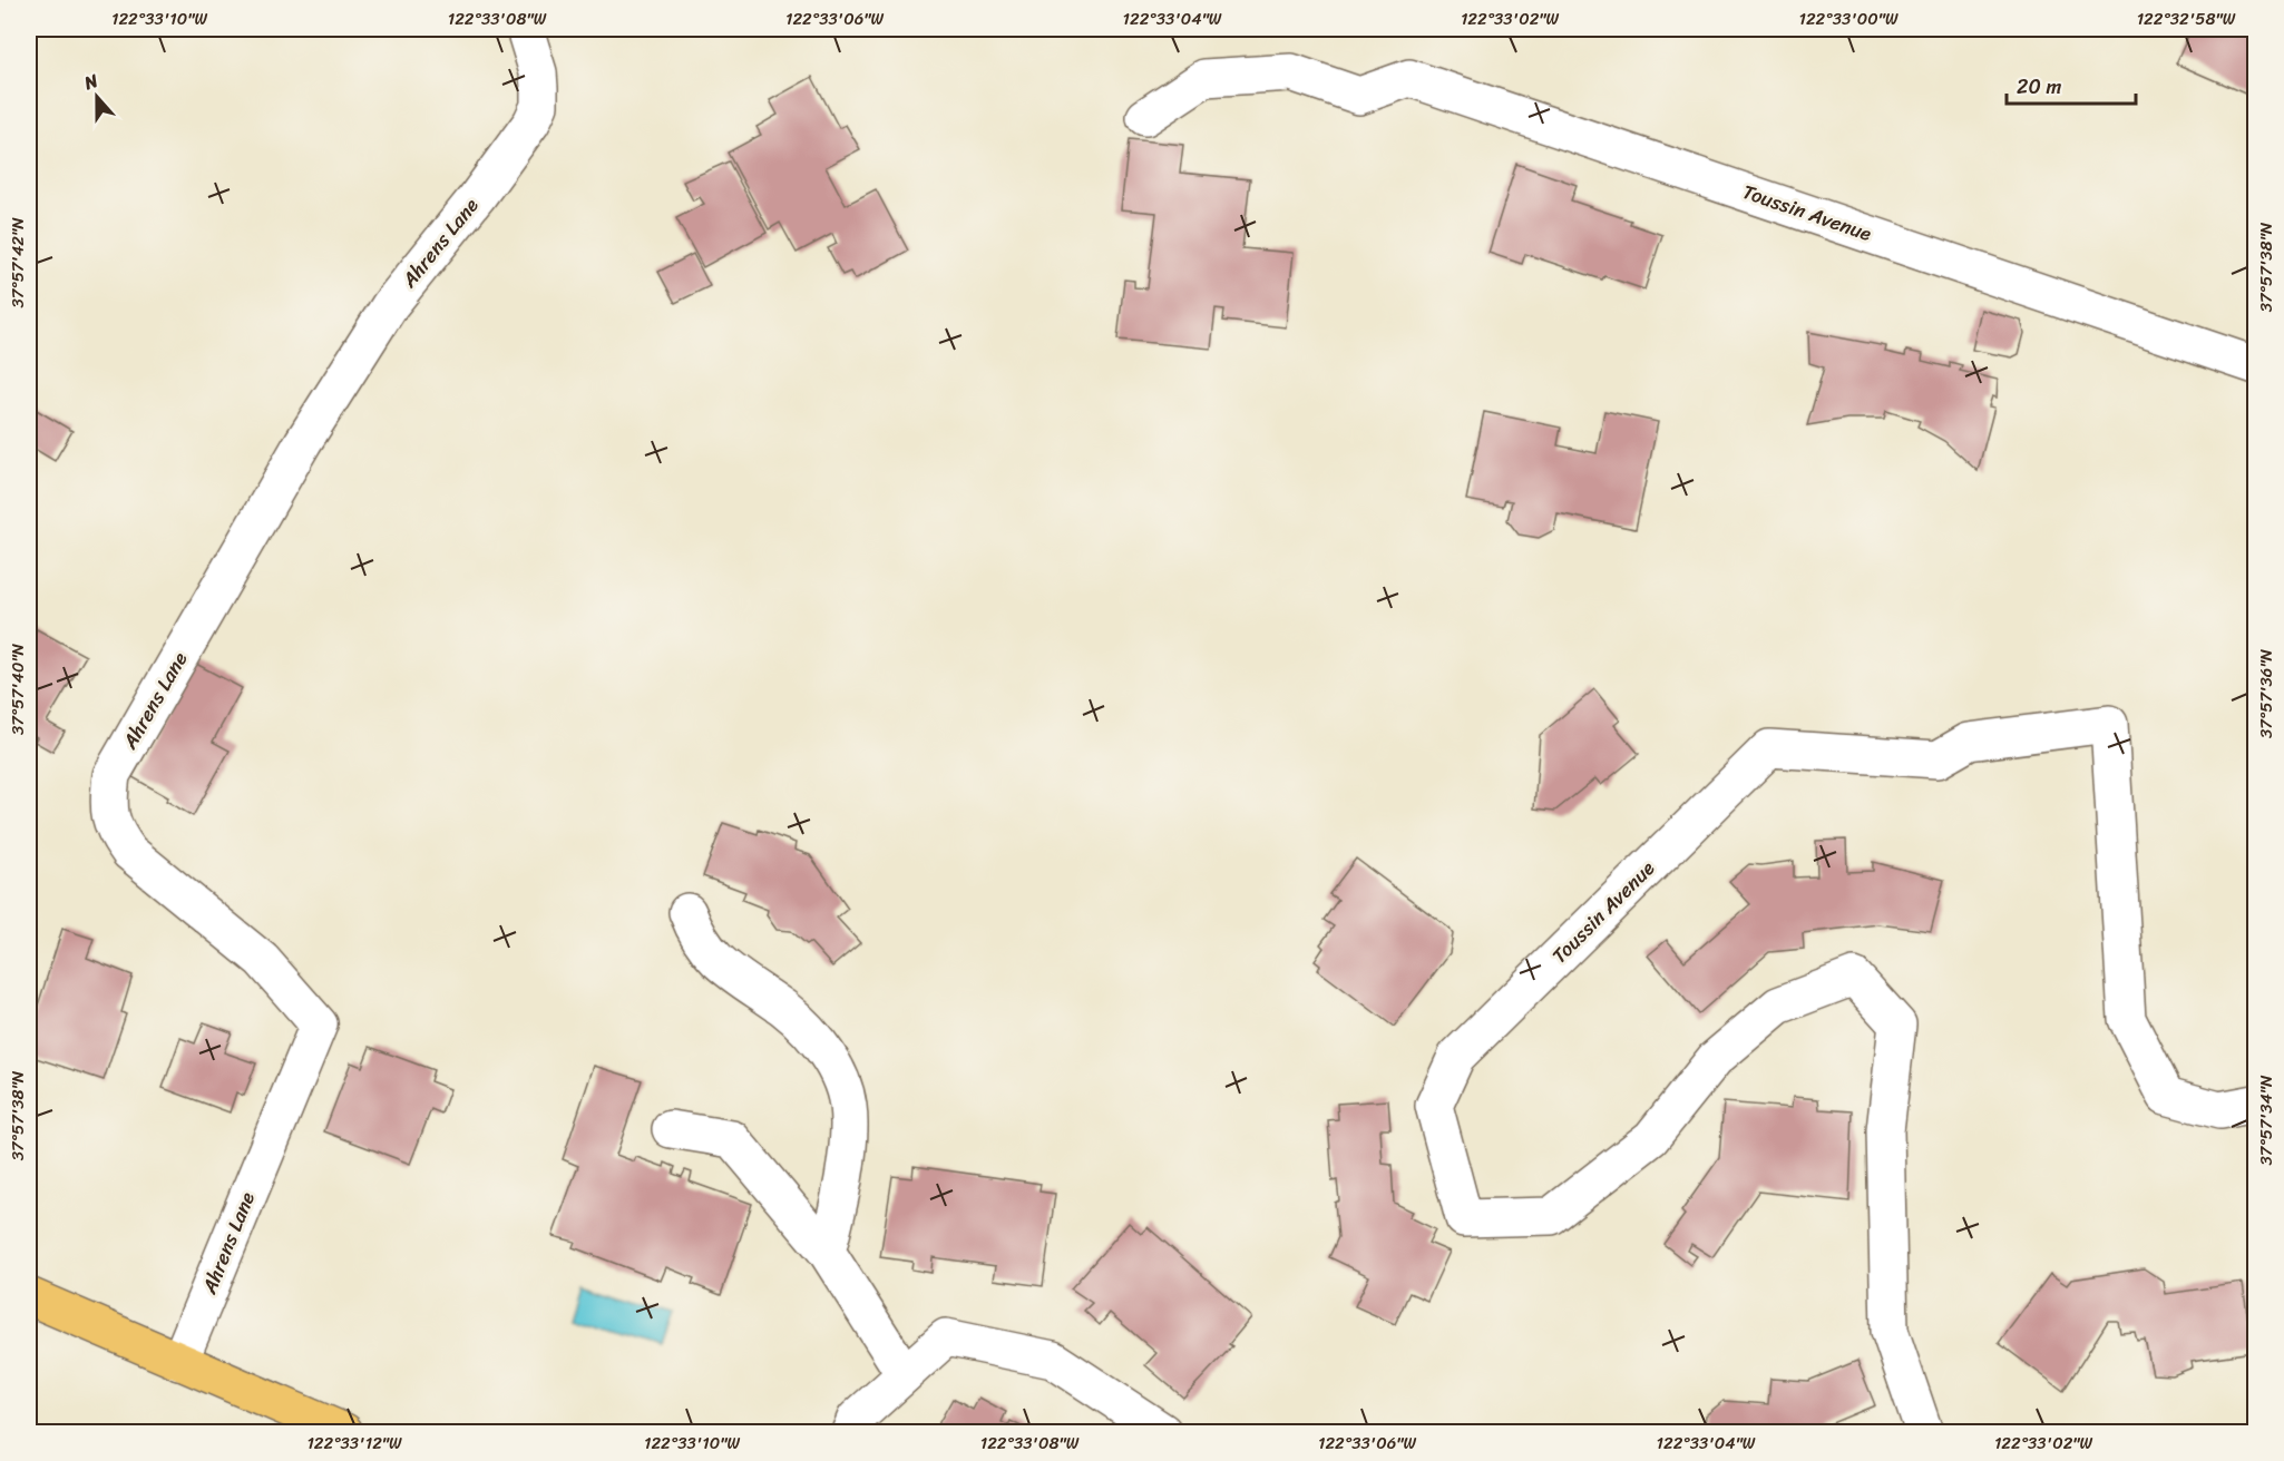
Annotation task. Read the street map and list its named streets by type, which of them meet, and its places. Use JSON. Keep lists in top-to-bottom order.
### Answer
{
  "streets": {
    "street": ["Toussin Avenue", "Ahrens Lane"]
  },
  "scale_bar": "20 m",
  "north": "top",
  "coordinates": [
    "122°33'10\"W",
    "122°33'08\"W",
    "122°33'06\"W",
    "122°33'04\"W",
    "122°33'02\"W",
    "122°33'00\"W",
    "122°32'58\"W",
    "37°57'42\"N",
    "37°57'38\"N",
    "37°57'40\"N",
    "37°57'36\"N",
    "37°57'34\"N",
    "122°33'12\"W"
  ]
}
